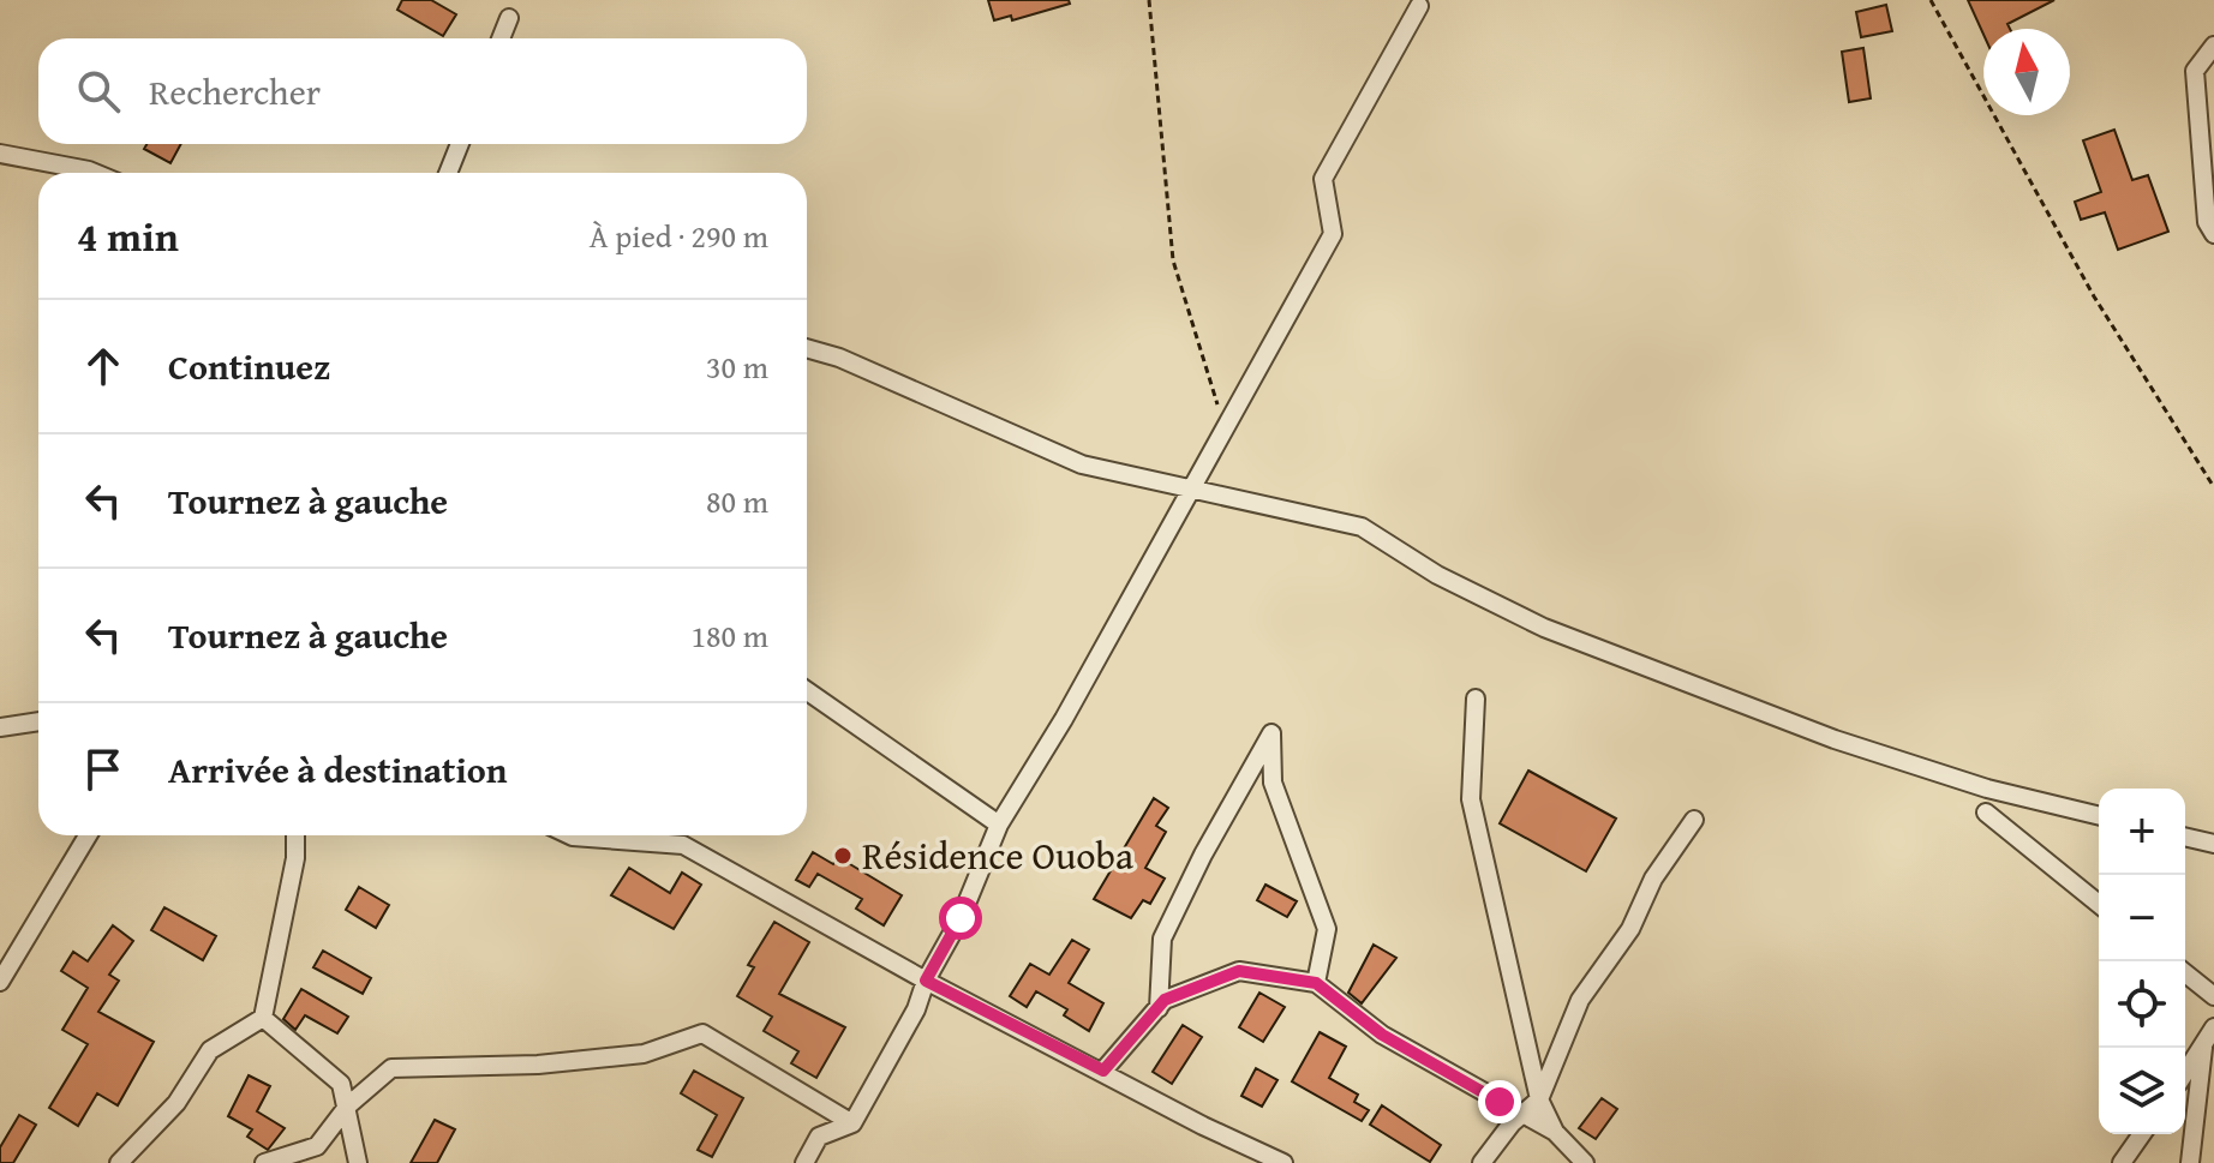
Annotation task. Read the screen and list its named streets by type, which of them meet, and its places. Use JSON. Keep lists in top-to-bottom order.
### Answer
{
  "places": ["Résidence Ouoba"],
  "north": "top",
  "page": {
    "search": "Rechercher",
    "heading": ["4 min", "À pied · 290 m"],
    "list": [
      ["Continuez", "30 m"],
      ["Tournez à gauche", "80 m"],
      ["Tournez à gauche", "180 m"],
      "Arrivée à destination"
    ],
    "map_buttons": ["+", "−"]
  }
}
